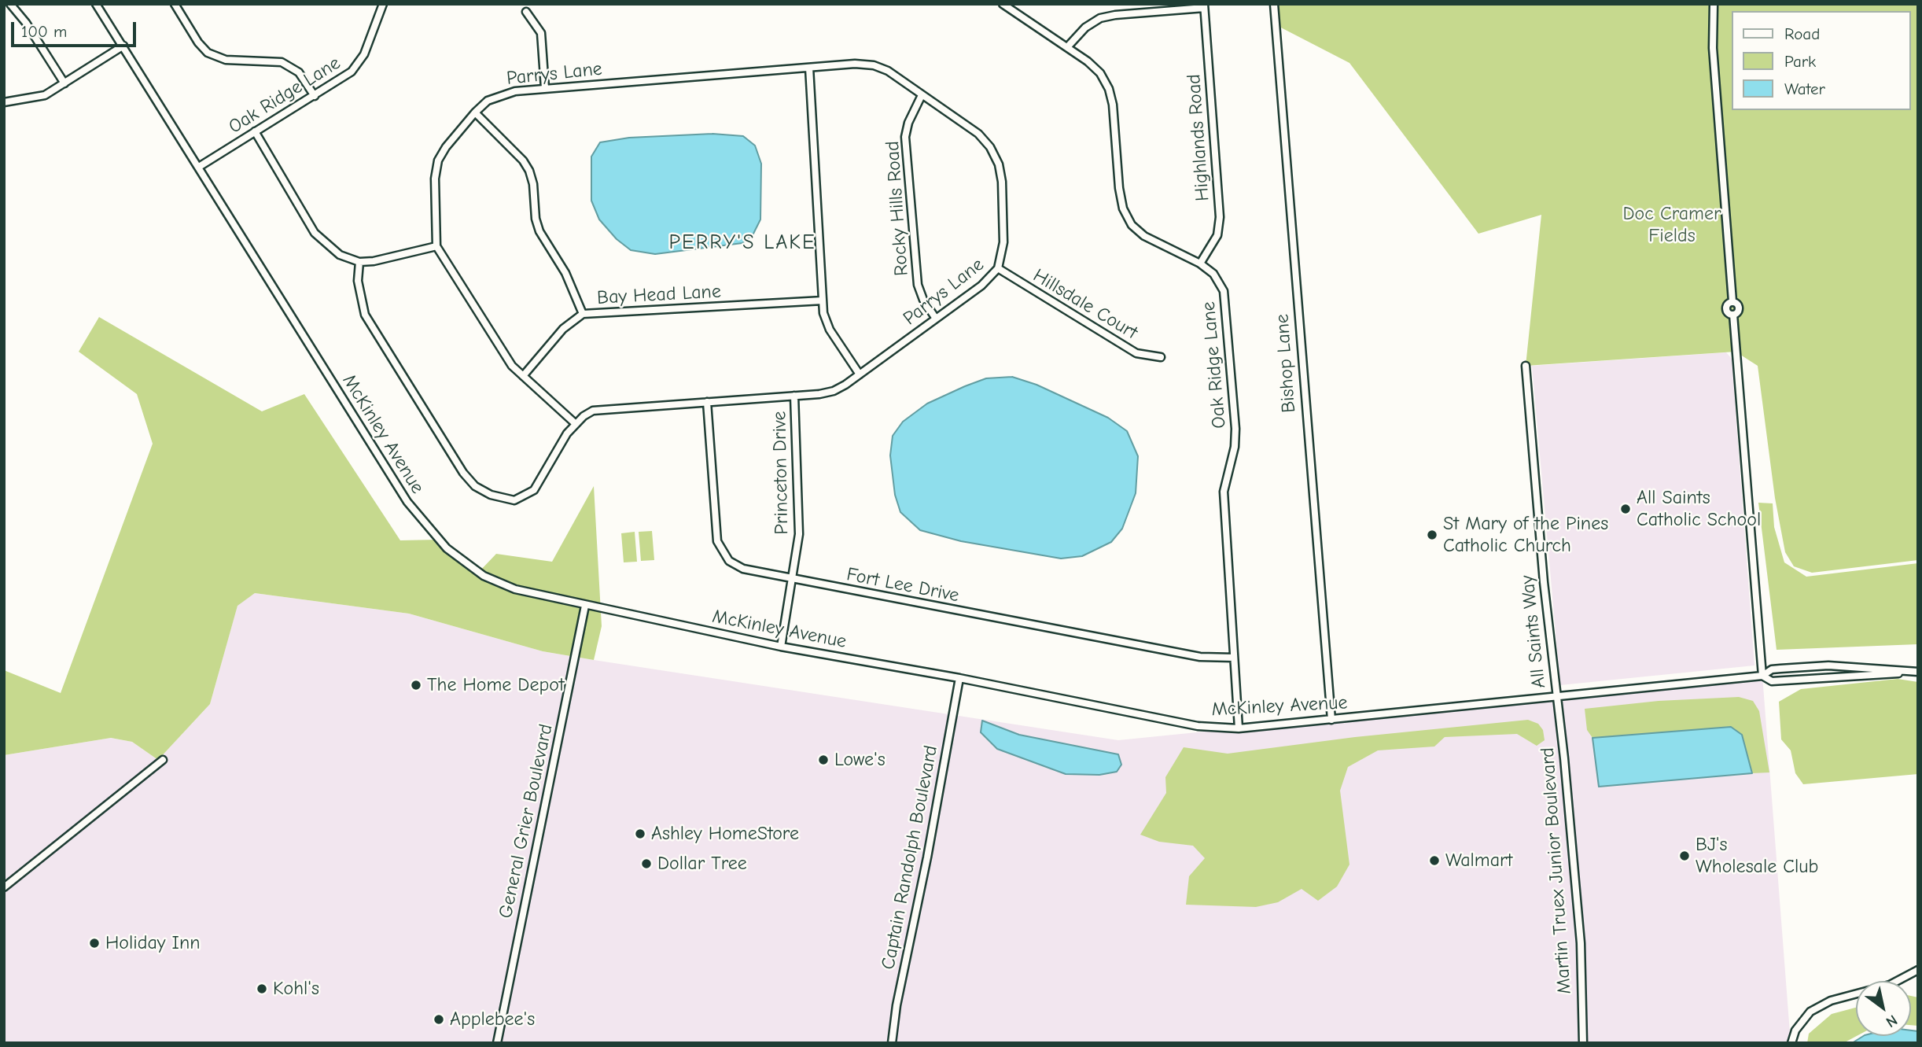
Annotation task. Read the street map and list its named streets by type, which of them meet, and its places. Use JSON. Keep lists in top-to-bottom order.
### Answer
{
  "streets": {
    "street": [
      "Parrys Lane",
      "Oak Ridge Lane",
      "Highlands Road",
      "Rocky Hills Road",
      "Bay Head Lane",
      "Hillsdale Court",
      "Bishop Lane",
      "McKinley Avenue",
      "Princeton Drive",
      "Fort Lee Drive",
      "All Saints Way",
      "General Grier Boulevard",
      "Captain Randolph Boulevard",
      "Martin Truex Junior Boulevard"
    ]
  },
  "crossings": [
    ["Parrys Lane", "Rocky Hills Road"],
    ["Parrys Lane", "Hillsdale Court"],
    ["Parrys Lane", "Princeton Drive"],
    ["Parrys Lane", "Fort Lee Drive"],
    ["Oak Ridge Lane", "Highlands Road"],
    ["Oak Ridge Lane", "McKinley Avenue"],
    ["Oak Ridge Lane", "Fort Lee Drive"],
    ["Bishop Lane", "McKinley Avenue"],
    ["McKinley Avenue", "Princeton Drive"],
    ["McKinley Avenue", "All Saints Way"],
    ["McKinley Avenue", "General Grier Boulevard"],
    ["McKinley Avenue", "Captain Randolph Boulevard"],
    ["McKinley Avenue", "Martin Truex Junior Boulevard"],
    ["Princeton Drive", "Fort Lee Drive"],
    ["All Saints Way", "Martin Truex Junior Boulevard"]
  ],
  "districts": ["PERRY'S LAKE"],
  "parks": ["Doc Cramer Fields"],
  "places": [
    "All Saints Catholic School",
    "St Mary of the Pines Catholic Church",
    "The Home Depot",
    "Lowe's",
    "Ashley HomeStore",
    "BJ's Wholesale Club",
    "Walmart",
    "Dollar Tree",
    "Holiday Inn",
    "Kohl's",
    "Applebee's"
  ],
  "legend": ["Road", "Park", "Water"],
  "scale_bar": "100 m",
  "north": "bottom right"
}
